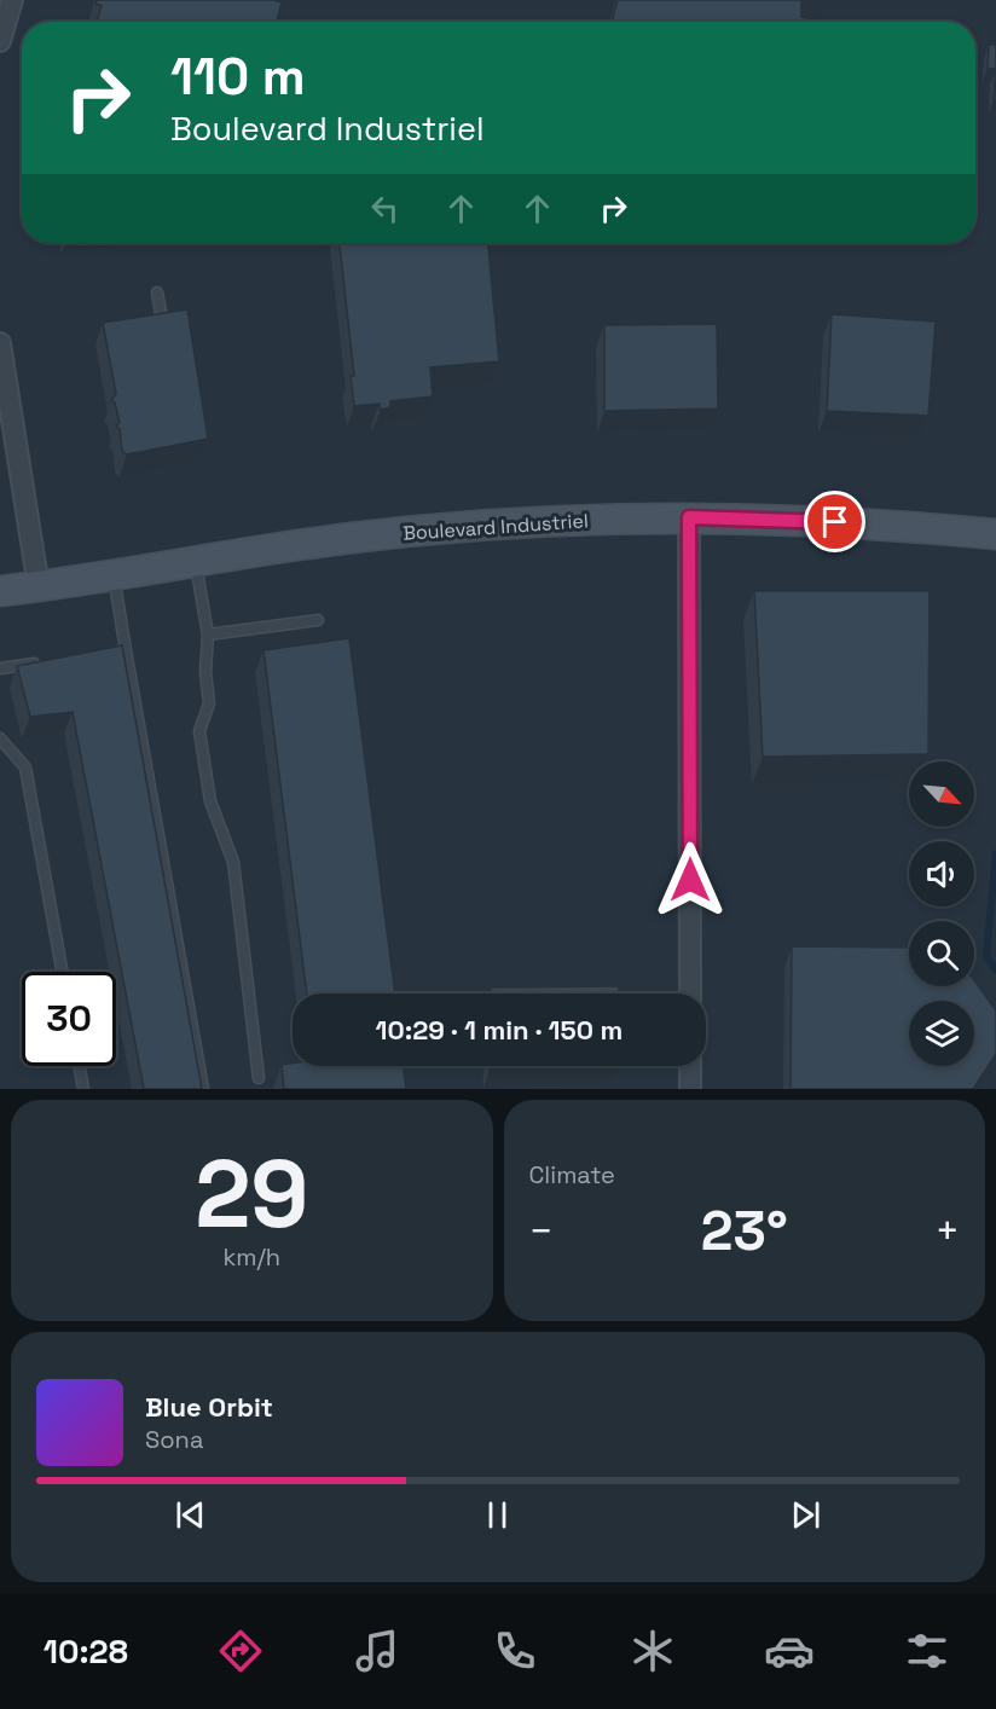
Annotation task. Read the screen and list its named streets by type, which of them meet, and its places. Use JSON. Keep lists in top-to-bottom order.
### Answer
{
  "streets": {
    "street": ["Boulevard Industriel"]
  },
  "north": "bottom right",
  "page": {
    "turn": ["110 m", "Boulevard Industriel"],
    "limit": "30",
    "trip": "10:29 · 1 min · 150 m",
    "tile": [
      ["29", "km/h"],
      "Climate"
    ],
    "heat": ["−", "23°", "+"],
    "song": ["Blue Orbit", "Sona"],
    "tabs": "10:28"
  }
}
